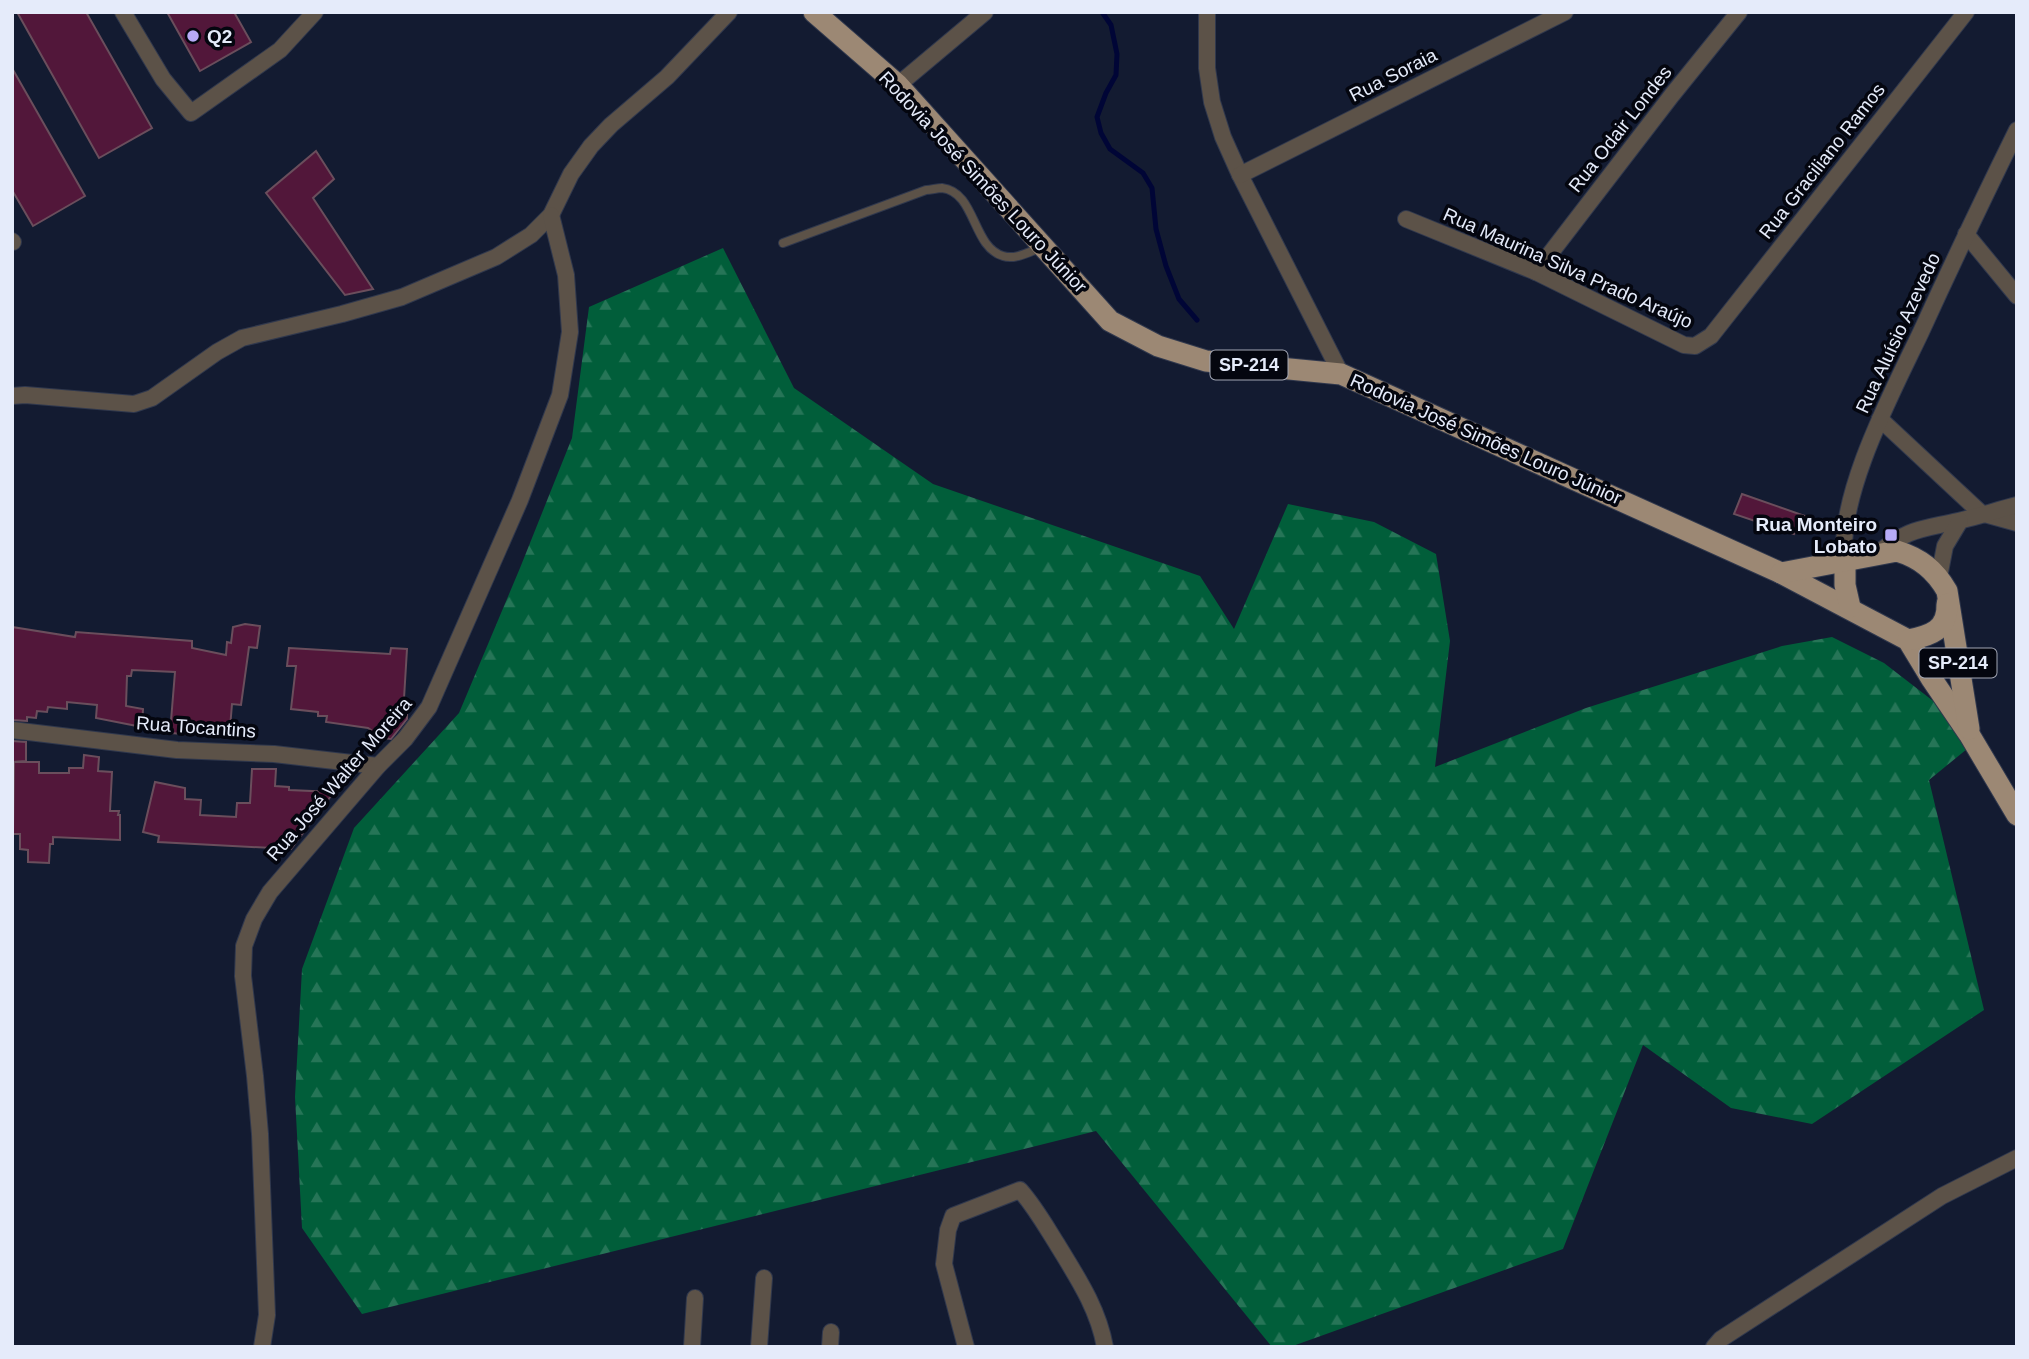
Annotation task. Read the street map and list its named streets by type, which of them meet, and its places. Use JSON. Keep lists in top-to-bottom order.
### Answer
{
  "streets": {
    "main road": ["Rodovia José Simões Louro Júnior", "SP-214"],
    "street": [
      "Rua Soraia",
      "Rua Odair Londes",
      "Rua Graciliano Ramos",
      "Rua Maurina Silva Prado Araújo",
      "Rua Aluísio Azevedo",
      "Rua Tocantins",
      "Rua José Walter Moreira"
    ]
  },
  "crossings": [
    ["Rua Odair Londes", "Rua Maurina Silva Prado Araújo"],
    ["Rua Graciliano Ramos", "Rua Maurina Silva Prado Araújo"],
    ["Rodovia José Simões Louro Júnior", "Rua Aluísio Azevedo"],
    ["Rua Tocantins", "Rua José Walter Moreira"]
  ],
  "places": {
    "other": ["Q2"],
    "transit": ["Rua Monteiro Lobato"]
  }
}
